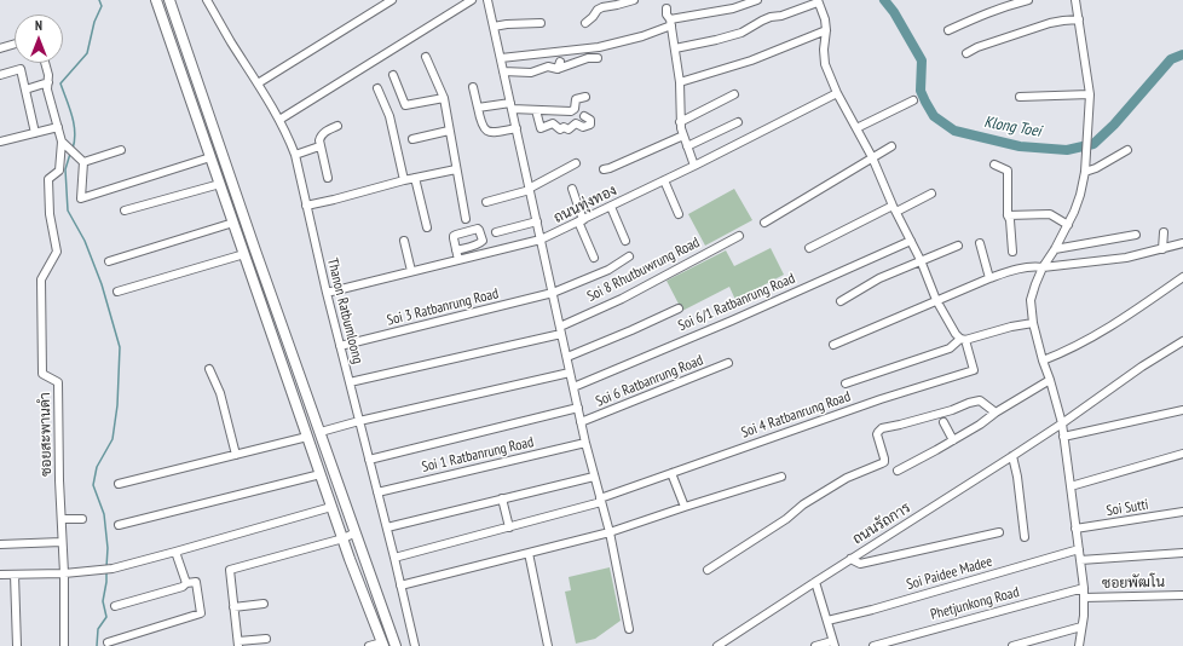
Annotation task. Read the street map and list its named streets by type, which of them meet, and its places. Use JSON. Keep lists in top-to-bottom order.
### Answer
{
  "streets": {
    "street": [
      "ถนนทุ่งทอง",
      "Soi 8 Rhutbuwrung Road",
      "Soi 6/1 Ratbanrung Road",
      "Soi 3 Ratbanrung Road",
      "Thanon Ratbumloong",
      "Soi 6 Ratbanrung Road",
      "Soi 4 Ratbanrung Road",
      "ซอยสะพานดำ",
      "Soi 1 Ratbanrung Road",
      "Soi Sutti",
      "ถนนรัถการ",
      "Soi Paidee Madee",
      "ซอยพัฒโน",
      "Phetjunkong Road"
    ]
  },
  "crossings": [
    ["ถนนทุ่งทอง", "Thanon Ratbumloong"],
    ["Soi 8 Rhutbuwrung Road", "Thanon Ratbumloong"],
    ["Soi 3 Ratbanrung Road", "Thanon Ratbumloong"],
    ["Thanon Ratbumloong", "Soi 4 Ratbanrung Road"],
    ["Thanon Ratbumloong", "Soi 1 Ratbanrung Road"]
  ],
  "water": ["Klong Toei"],
  "north": "top"
}
